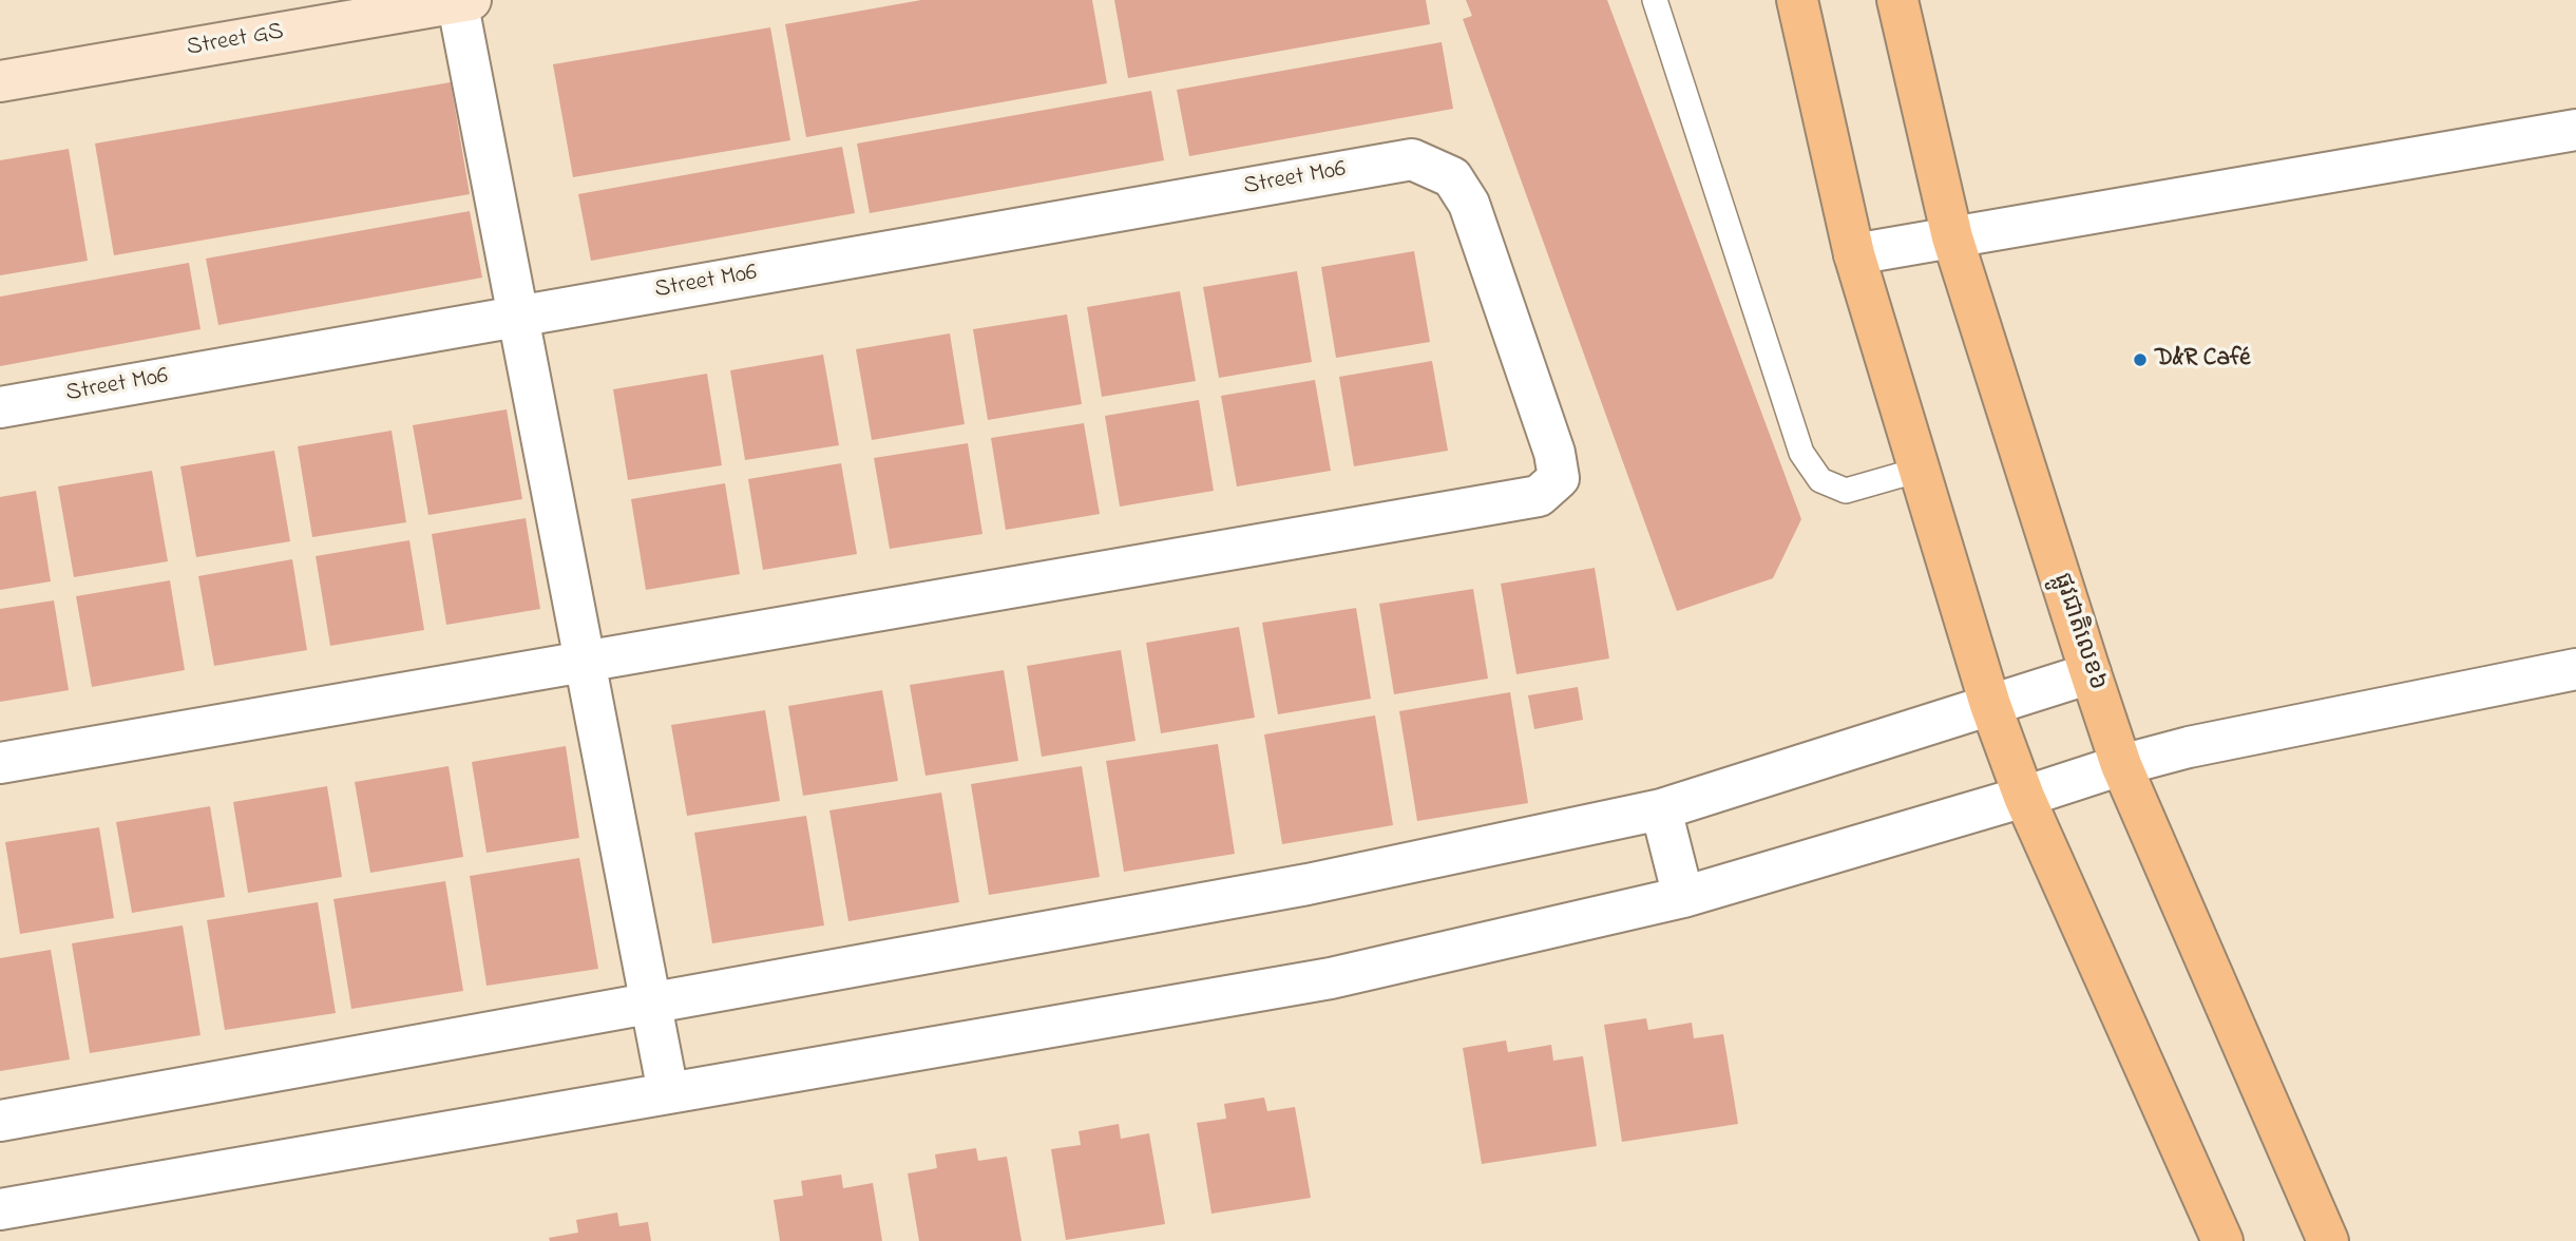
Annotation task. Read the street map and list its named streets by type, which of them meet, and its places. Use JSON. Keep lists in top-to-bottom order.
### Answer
{
  "streets": {
    "highway": ["ផ្លូវជាតិលេខ៦"],
    "street": ["Street GS", "Street M06"]
  },
  "places": ["D&R Café"]
}
